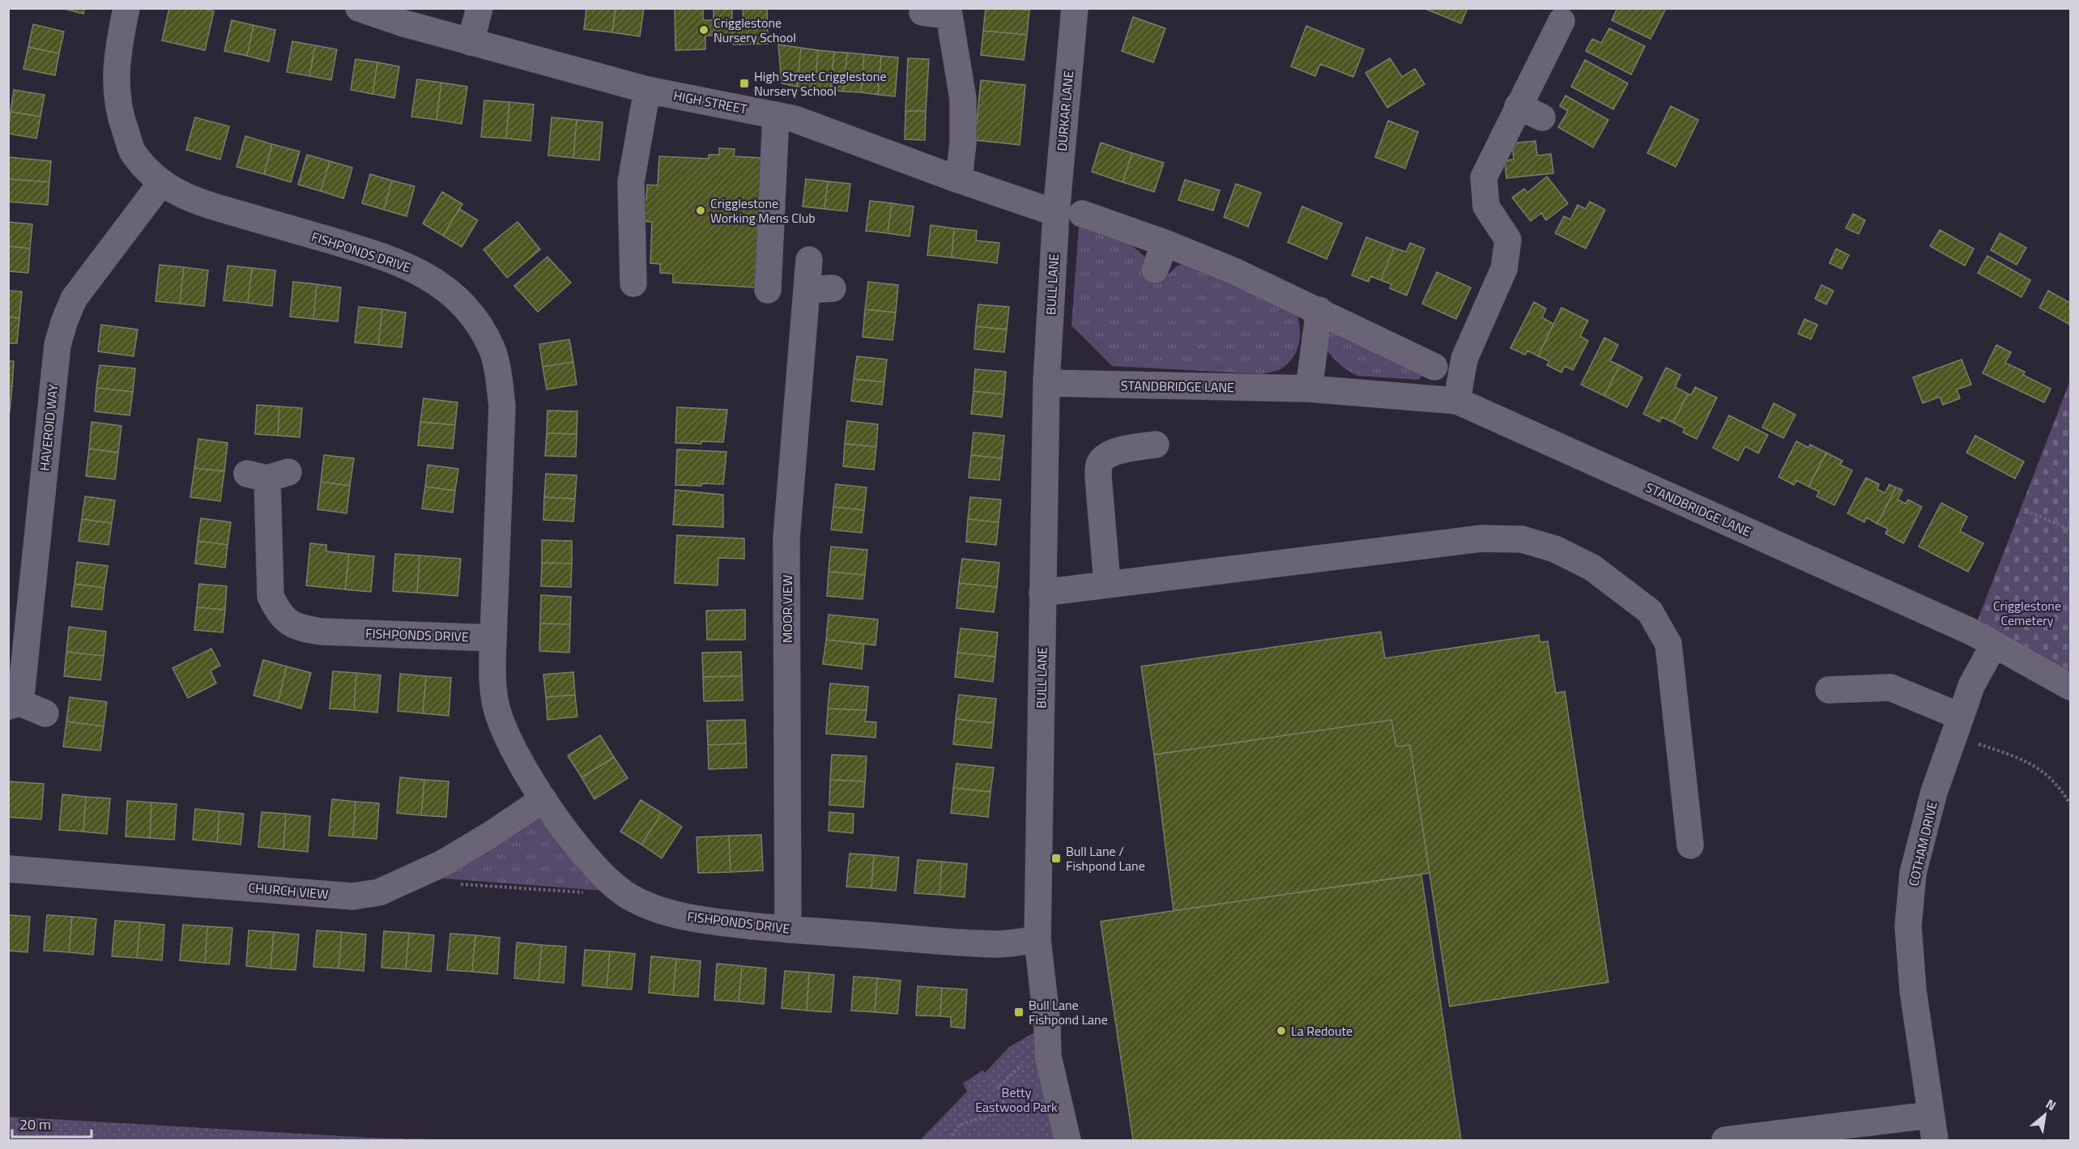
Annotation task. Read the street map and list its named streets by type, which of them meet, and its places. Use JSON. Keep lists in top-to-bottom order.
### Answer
{
  "streets": {
    "street": [
      "HIGH STREET",
      "DURKAR LANE",
      "FISHPONDS DRIVE",
      "BULL LANE",
      "STANDBRIDGE LANE",
      "HAVEROID WAY",
      "MOOR VIEW",
      "COTHAM DRIVE",
      "CHURCH VIEW"
    ]
  },
  "crossings": [
    ["HIGH STREET", "DURKAR LANE"],
    ["HIGH STREET", "BULL LANE"],
    ["DURKAR LANE", "BULL LANE"],
    ["FISHPONDS DRIVE", "BULL LANE"],
    ["FISHPONDS DRIVE", "HAVEROID WAY"],
    ["FISHPONDS DRIVE", "MOOR VIEW"],
    ["FISHPONDS DRIVE", "CHURCH VIEW"],
    ["BULL LANE", "STANDBRIDGE LANE"],
    ["STANDBRIDGE LANE", "COTHAM DRIVE"]
  ],
  "parks": ["Crigglestone Cemetery", "Betty Eastwood Park"],
  "places": {
    "other": ["Crigglestone Nursery School", "Crigglestone Working Mens Club", "La Redoute"],
    "transit": ["High Street Crigglestone Nursery School", "Bull Lane / Fishpond Lane", "Bull Lane Fishpond Lane"]
  },
  "scale_bar": "20 m",
  "north": "top right"
}
